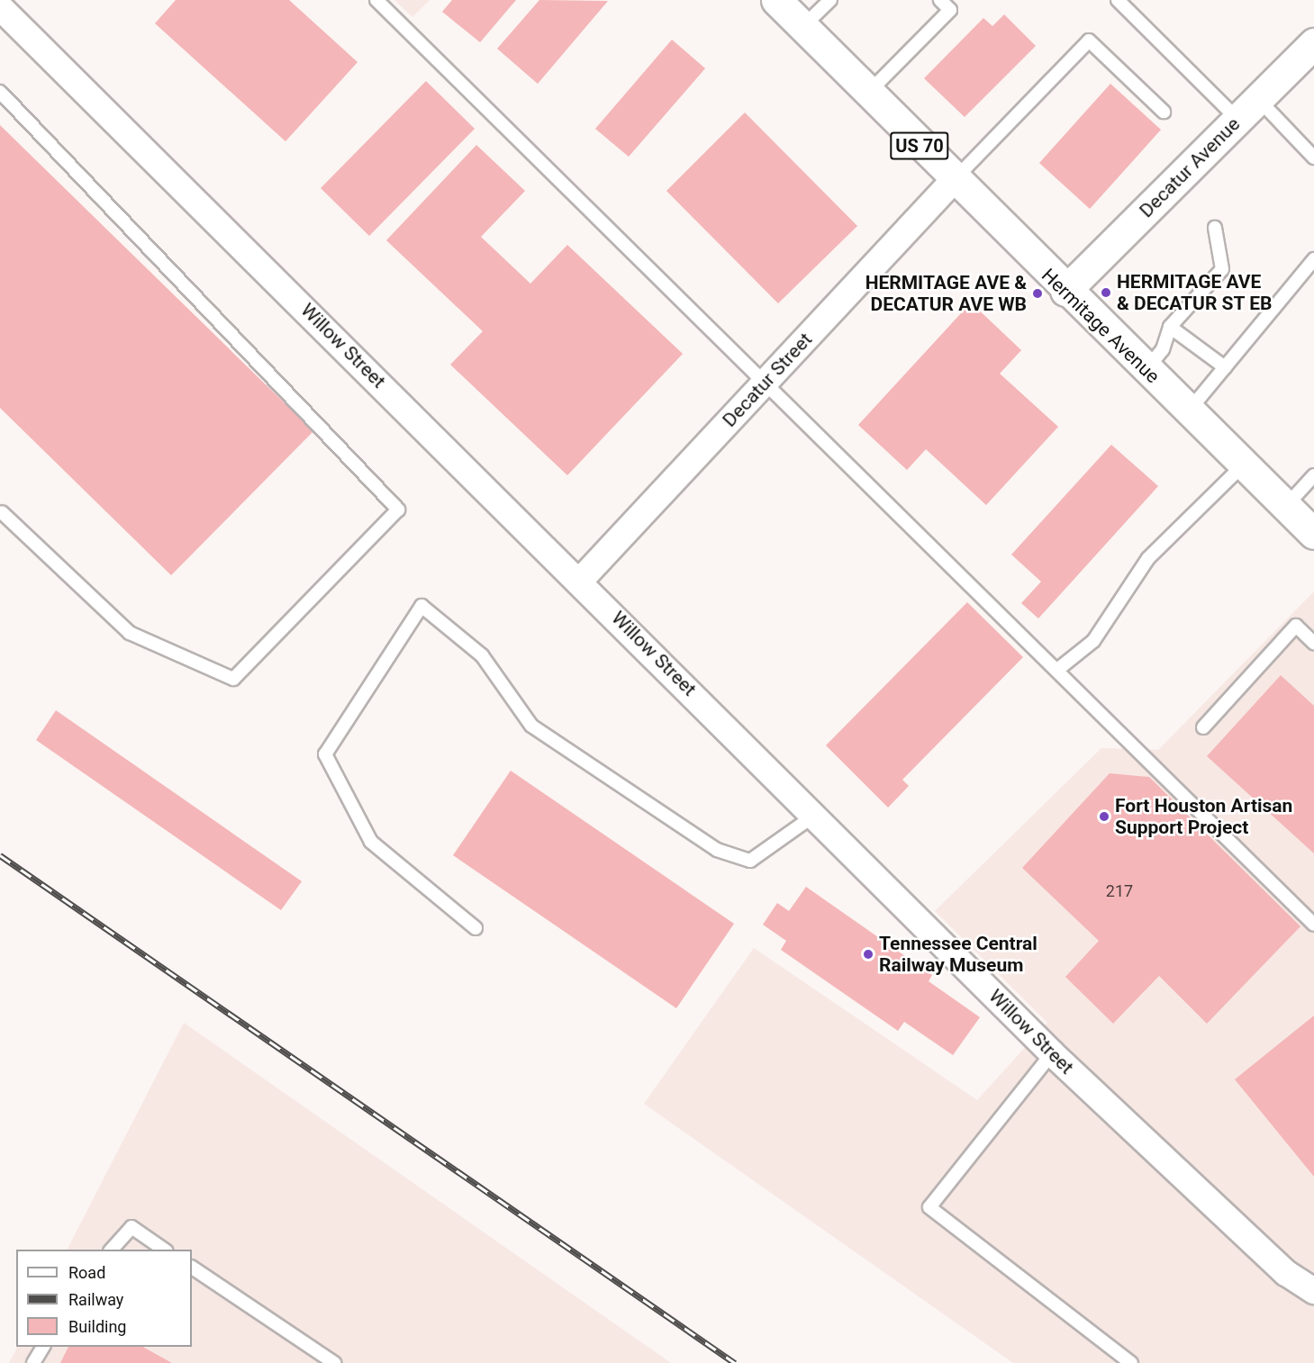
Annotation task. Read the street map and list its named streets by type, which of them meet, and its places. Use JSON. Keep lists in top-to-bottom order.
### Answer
{
  "streets": {
    "main road": ["US 70", "Decatur Avenue", "Hermitage Avenue"],
    "street": ["Willow Street", "Decatur Street"]
  },
  "crossings": [
    ["Decatur Avenue", "Hermitage Avenue"],
    ["Hermitage Avenue", "Decatur Street"],
    ["Willow Street", "Decatur Street"]
  ],
  "places": [
    "HERMITAGE AVE & DECATUR ST EB",
    "HERMITAGE AVE & DECATUR AVE WB",
    "Fort Houston Artisan Support Project",
    "Tennessee Central Railway Museum"
  ],
  "house_numbers": ["217"],
  "legend": ["Road", "Railway", "Building"]
}
